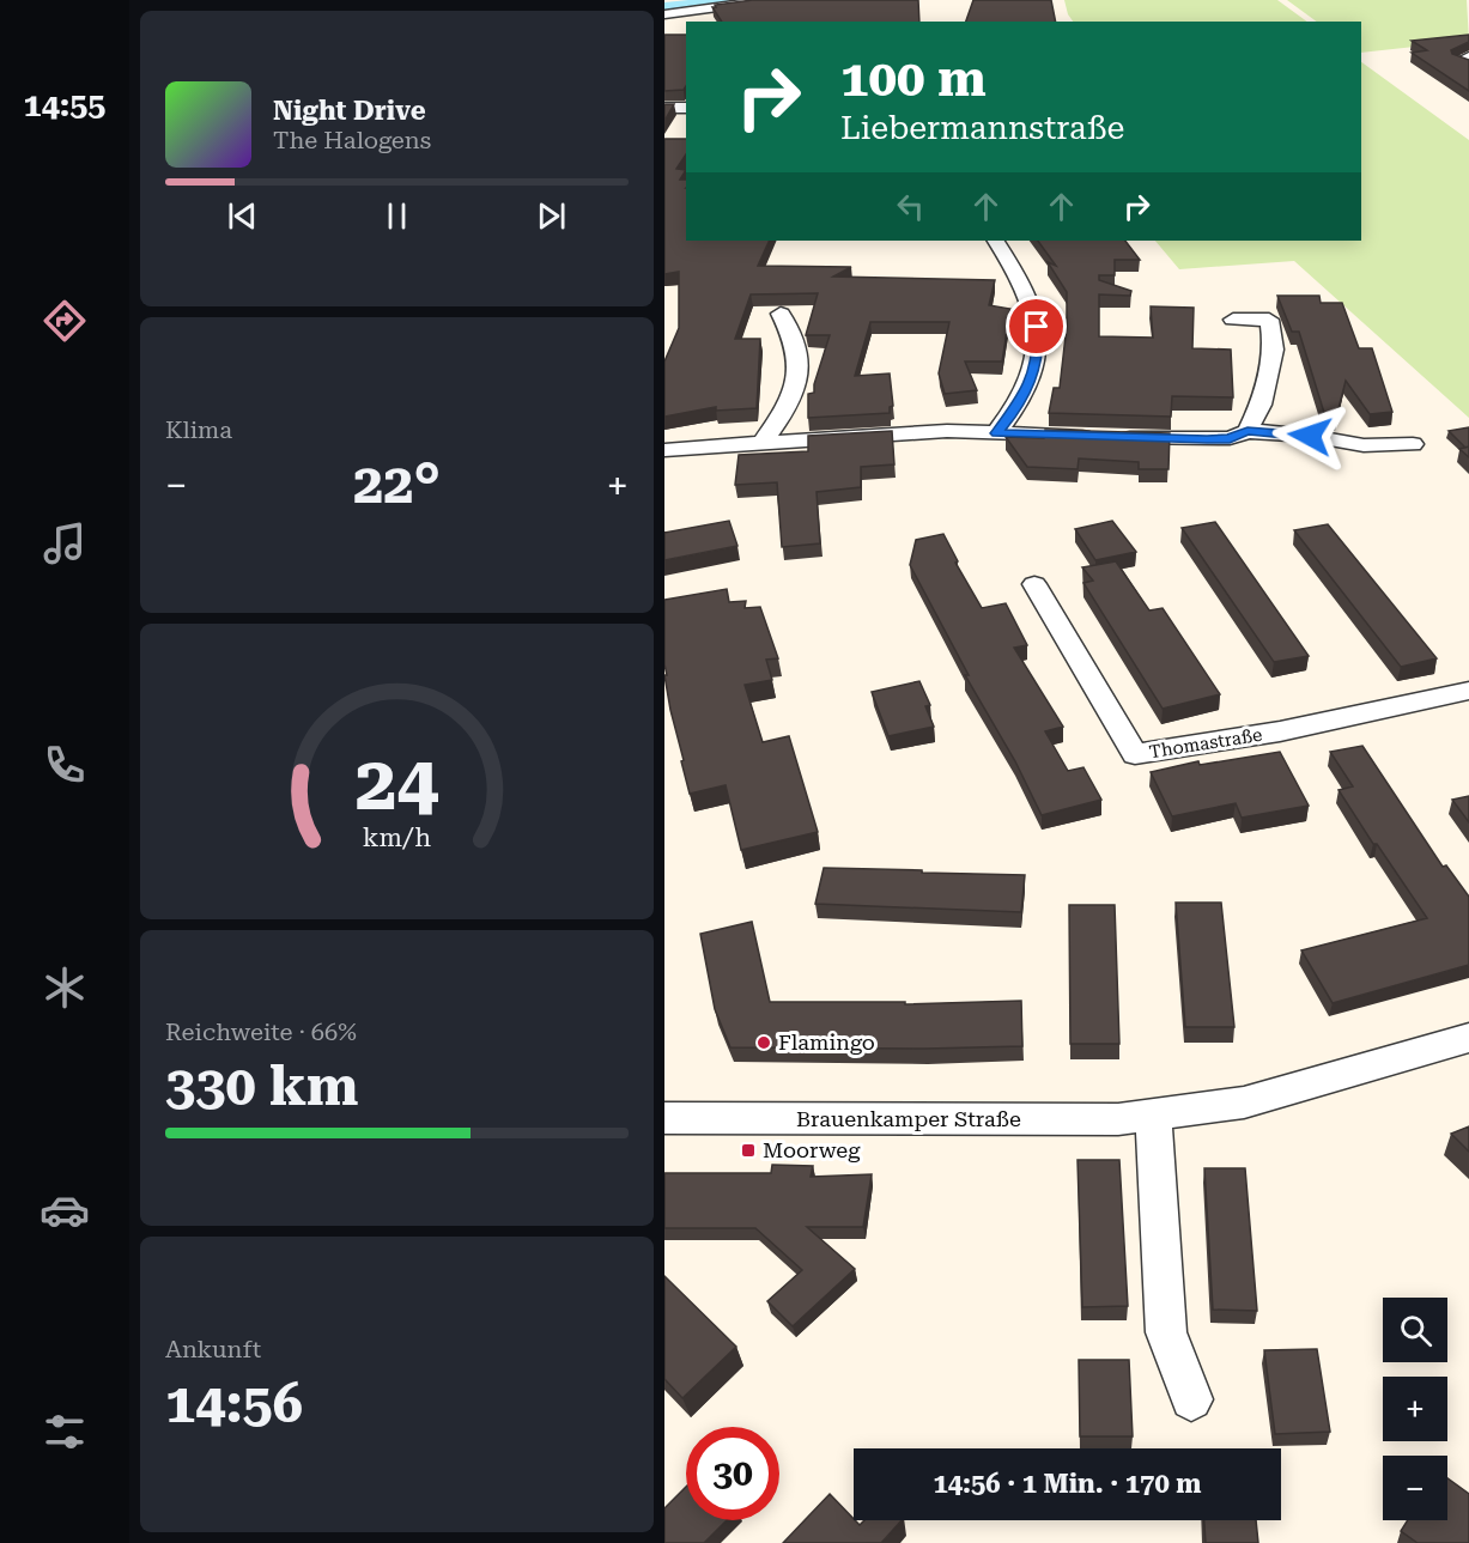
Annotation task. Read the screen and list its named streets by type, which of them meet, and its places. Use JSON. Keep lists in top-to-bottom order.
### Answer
{
  "streets": {
    "street": ["Thomastraße", "Brauenkamper Straße"]
  },
  "places": {
    "other": ["Flamingo"],
    "transit": ["Moorweg"]
  },
  "page": {
    "tabs": "14:55",
    "turn": ["100 m", "Liebermannstraße"],
    "song": ["Night Drive", "The Halogens"],
    "tile": [
      "Klima",
      ["Reichweite · 66%", "330 km"],
      ["Ankunft", "14:56"]
    ],
    "heat": ["−", "22°", "+"],
    "map_buttons": ["+", "−"],
    "limit": "30",
    "trip": "14:56 · 1 Min. · 170 m",
    "gauge": ["24", "km/h"]
  }
}
